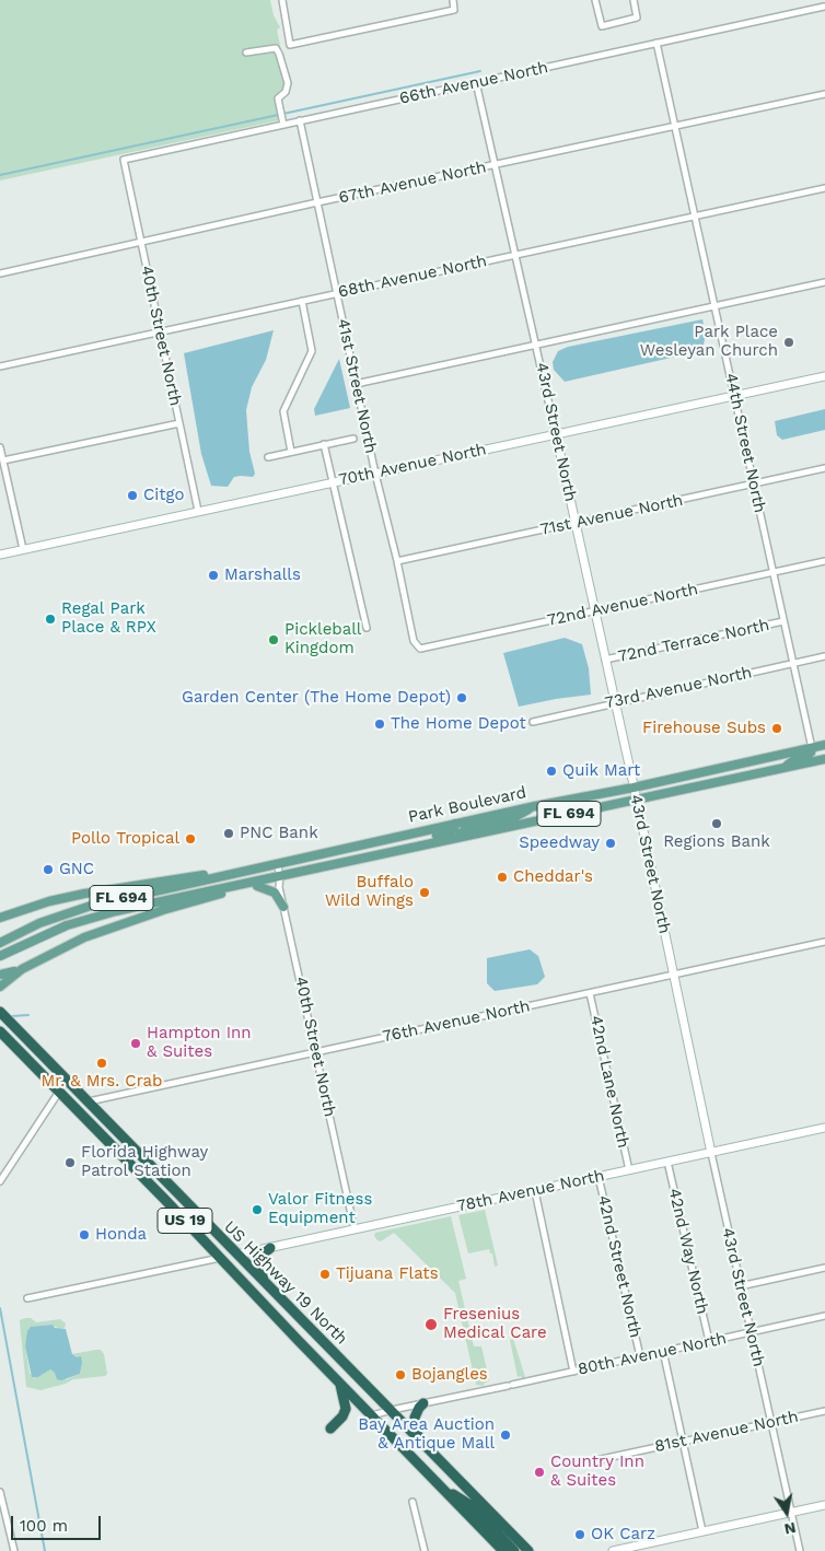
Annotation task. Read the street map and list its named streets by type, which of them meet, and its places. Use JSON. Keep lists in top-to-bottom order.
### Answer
{
  "streets": {
    "highway": ["US 19", "US Highway 19 North"],
    "main road": ["Park Boulevard", "FL 694"],
    "street": [
      "66th Avenue North",
      "67th Avenue North",
      "68th Avenue North",
      "40th Street North",
      "41st Street North",
      "43rd Street North",
      "44th Street North",
      "70th Avenue North",
      "71st Avenue North",
      "72nd Avenue North",
      "72nd Terrace North",
      "73rd Avenue North",
      "76th Avenue North",
      "42nd Lane North",
      "78th Avenue North",
      "42nd Way North",
      "42nd Street North",
      "80th Avenue North",
      "81st Avenue North"
    ]
  },
  "crossings": [
    ["66th Avenue North", "40th Street North"],
    ["66th Avenue North", "41st Street North"],
    ["66th Avenue North", "43rd Street North"],
    ["66th Avenue North", "44th Street North"],
    ["67th Avenue North", "40th Street North"],
    ["67th Avenue North", "41st Street North"],
    ["67th Avenue North", "43rd Street North"],
    ["67th Avenue North", "44th Street North"],
    ["68th Avenue North", "40th Street North"],
    ["68th Avenue North", "41st Street North"],
    ["68th Avenue North", "43rd Street North"],
    ["68th Avenue North", "44th Street North"],
    ["40th Street North", "70th Avenue North"],
    ["40th Street North", "Park Boulevard"],
    ["40th Street North", "FL 694"],
    ["40th Street North", "76th Avenue North"],
    ["40th Street North", "78th Avenue North"],
    ["41st Street North", "70th Avenue North"],
    ["41st Street North", "71st Avenue North"],
    ["41st Street North", "72nd Avenue North"],
    ["43rd Street North", "70th Avenue North"],
    ["43rd Street North", "71st Avenue North"],
    ["43rd Street North", "72nd Avenue North"],
    ["43rd Street North", "72nd Terrace North"],
    ["43rd Street North", "73rd Avenue North"],
    ["43rd Street North", "Park Boulevard"],
    ["43rd Street North", "76th Avenue North"],
    ["43rd Street North", "78th Avenue North"],
    ["43rd Street North", "80th Avenue North"],
    ["43rd Street North", "81st Avenue North"],
    ["44th Street North", "70th Avenue North"],
    ["44th Street North", "71st Avenue North"],
    ["44th Street North", "72nd Avenue North"],
    ["44th Street North", "72nd Terrace North"],
    ["44th Street North", "73rd Avenue North"],
    ["44th Street North", "Park Boulevard"],
    ["Park Boulevard", "FL 694"],
    ["76th Avenue North", "42nd Lane North"],
    ["76th Avenue North", "US Highway 19 North"],
    ["42nd Lane North", "78th Avenue North"],
    ["78th Avenue North", "42nd Way North"],
    ["78th Avenue North", "42nd Street North"],
    ["78th Avenue North", "US Highway 19 North"],
    ["42nd Way North", "80th Avenue North"],
    ["42nd Street North", "80th Avenue North"],
    ["42nd Street North", "81st Avenue North"],
    ["US Highway 19 North", "80th Avenue North"]
  ],
  "places": [
    "Park Place Wesleyan Church",
    "Citgo",
    "Marshalls",
    "Regal Park Place & RPX",
    "Pickleball Kingdom",
    "Garden Center (The Home Depot)",
    "The Home Depot",
    "Firehouse Subs",
    "Quik Mart",
    "Regions Bank",
    "PNC Bank",
    "Pollo Tropical",
    "Speedway",
    "GNC",
    "Cheddar's",
    "Buffalo Wild Wings",
    "Hampton Inn & Suites",
    "Mr. & Mrs. Crab",
    "Florida Highway Patrol Station",
    "Valor Fitness Equipment",
    "Honda",
    "Tijuana Flats",
    "Fresenius Medical Care",
    "Bojangles",
    "Bay Area Auction & Antique Mall",
    "Country Inn & Suites",
    "OK Carz"
  ],
  "scale_bar": "100 m",
  "north": "bottom"
}
